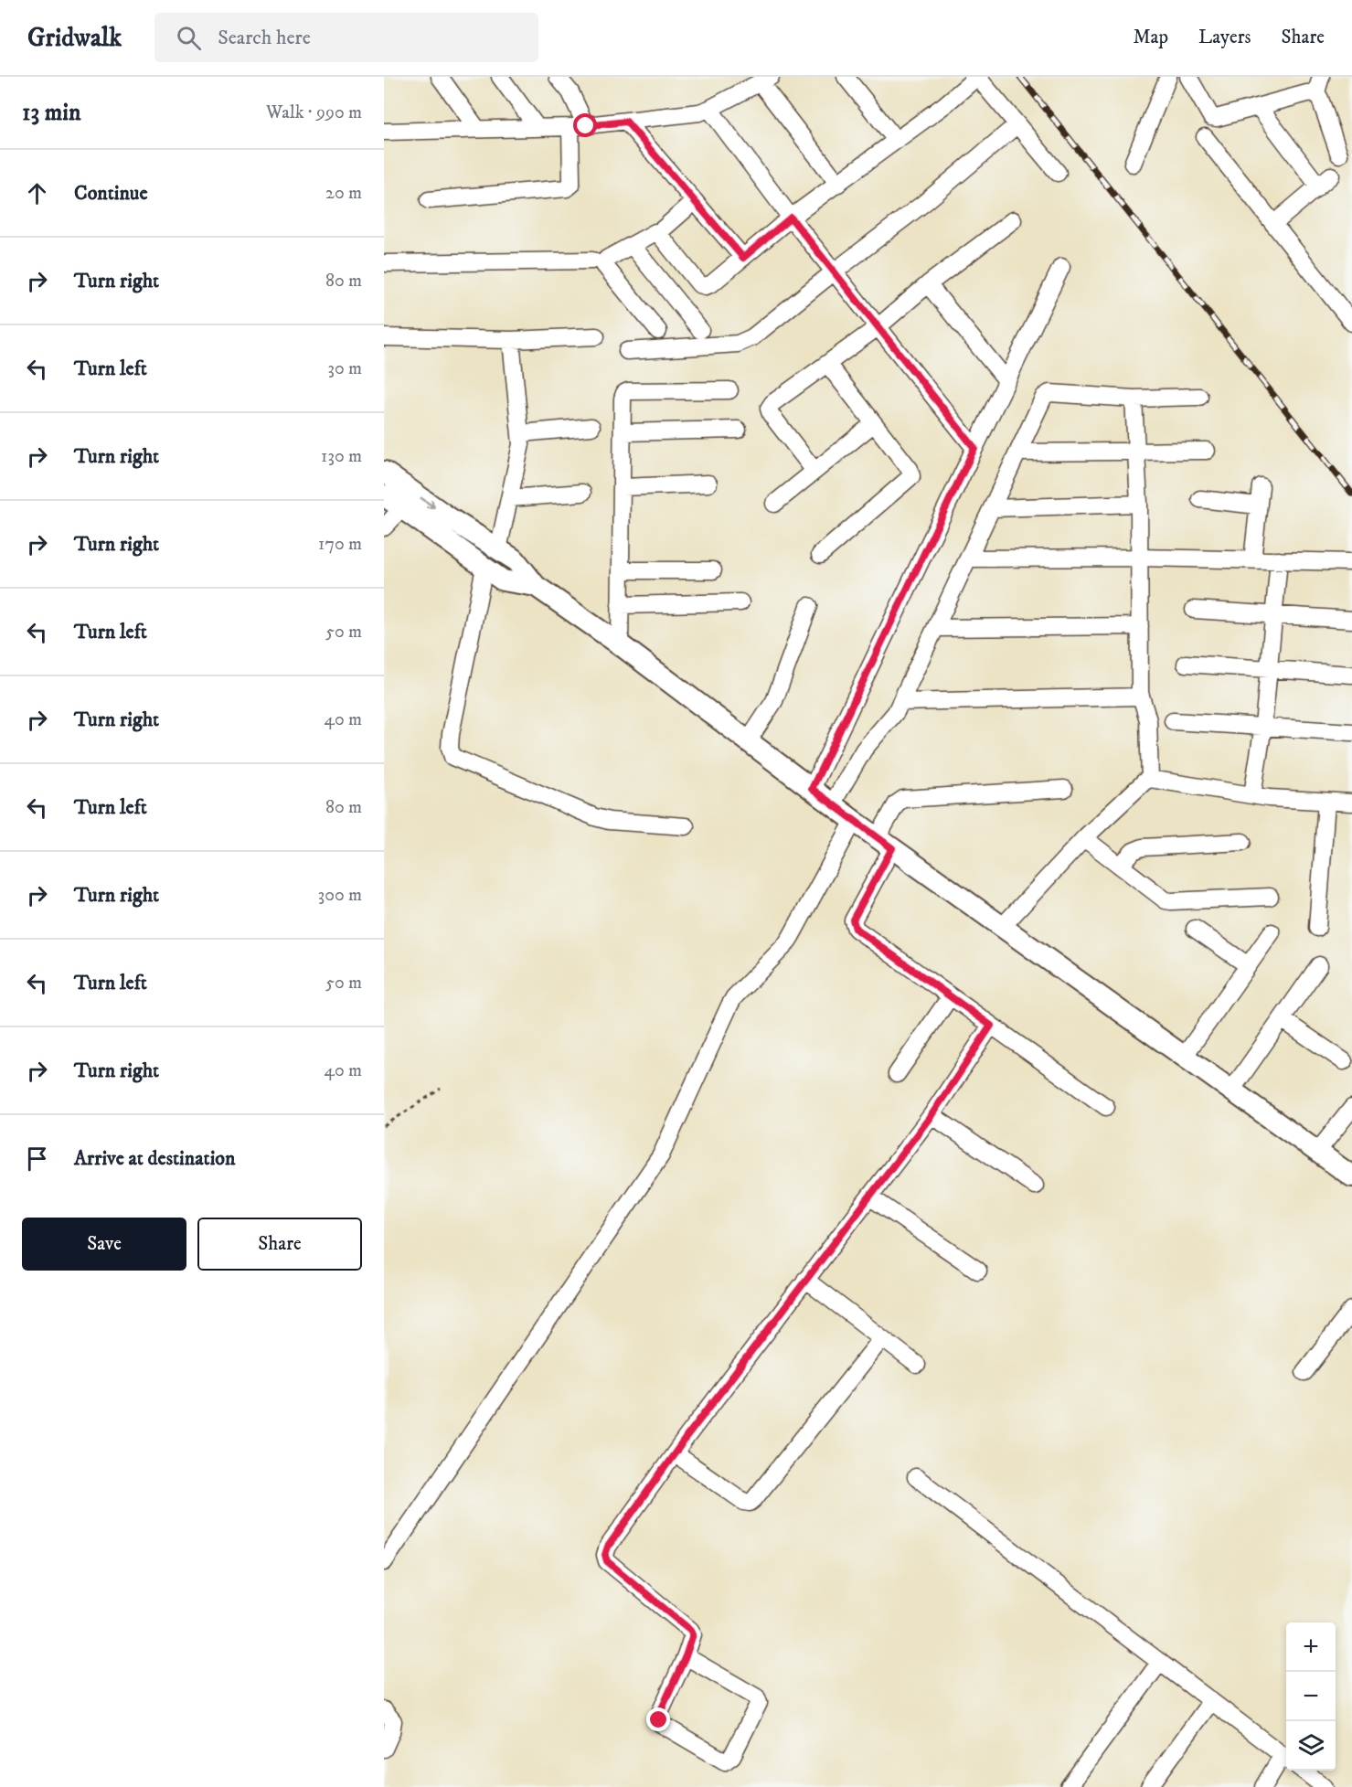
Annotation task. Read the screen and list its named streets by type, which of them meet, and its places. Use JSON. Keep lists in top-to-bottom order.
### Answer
{
  "page": {
    "header": "Gridwalk",
    "search": "Search here",
    "nav": ["Map", "Layers", "Share"],
    "heading": ["13 min", "Walk · 990 m"],
    "list": [
      ["Continue", "20 m"],
      ["Turn right", "80 m"],
      ["Turn left", "30 m"],
      ["Turn right", "130 m"],
      ["Turn right", "170 m"],
      ["Turn left", "50 m"],
      ["Turn right", "40 m"],
      ["Turn left", "80 m"],
      ["Turn right", "300 m"],
      ["Turn left", "50 m"],
      ["Turn right", "40 m"],
      "Arrive at destination"
    ],
    "buttons": ["Save", "Share"],
    "map_buttons": ["+", "−"]
  }
}
